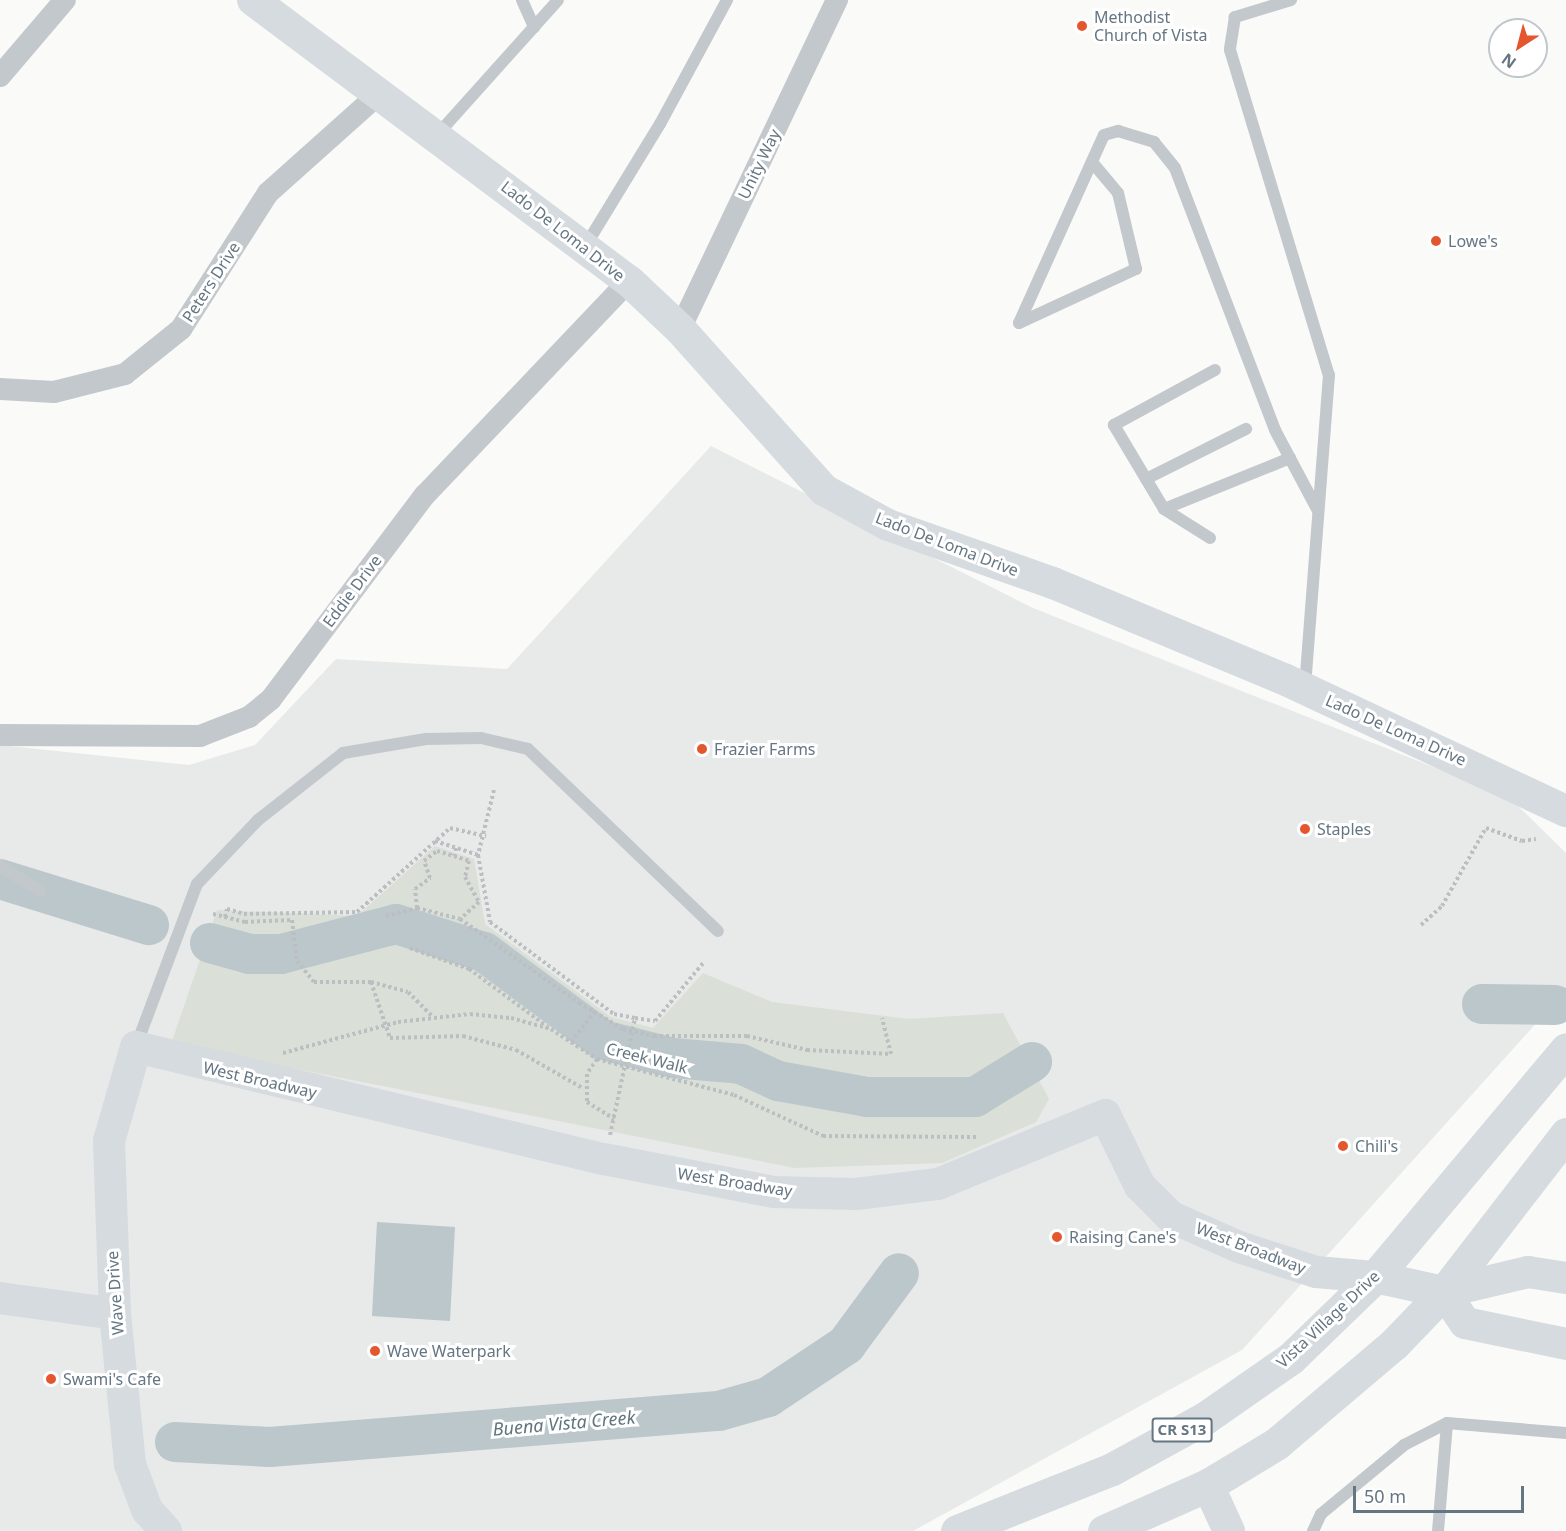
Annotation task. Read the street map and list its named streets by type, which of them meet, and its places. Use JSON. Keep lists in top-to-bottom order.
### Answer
{
  "streets": {
    "main road": ["Vista Village Drive", "CR S13"],
    "street": [
      "Unity Way",
      "Lado De Loma Drive",
      "Peters Drive",
      "Eddie Drive",
      "West Broadway",
      "Wave Drive"
    ],
    "path": ["Creek Walk"]
  },
  "crossings": [
    ["Unity Way", "Lado De Loma Drive"],
    ["Lado De Loma Drive", "Peters Drive"],
    ["Lado De Loma Drive", "Eddie Drive"],
    ["West Broadway", "Wave Drive"],
    ["West Broadway", "Vista Village Drive"]
  ],
  "water": ["Buena Vista Creek"],
  "places": [
    "Methodist Church of Vista",
    "Lowe's",
    "Frazier Farms",
    "Staples",
    "Chili's",
    "Raising Cane's",
    "Wave Waterpark",
    "Swami's Cafe"
  ],
  "scale_bar": "50 m",
  "north": "bottom left"
}
